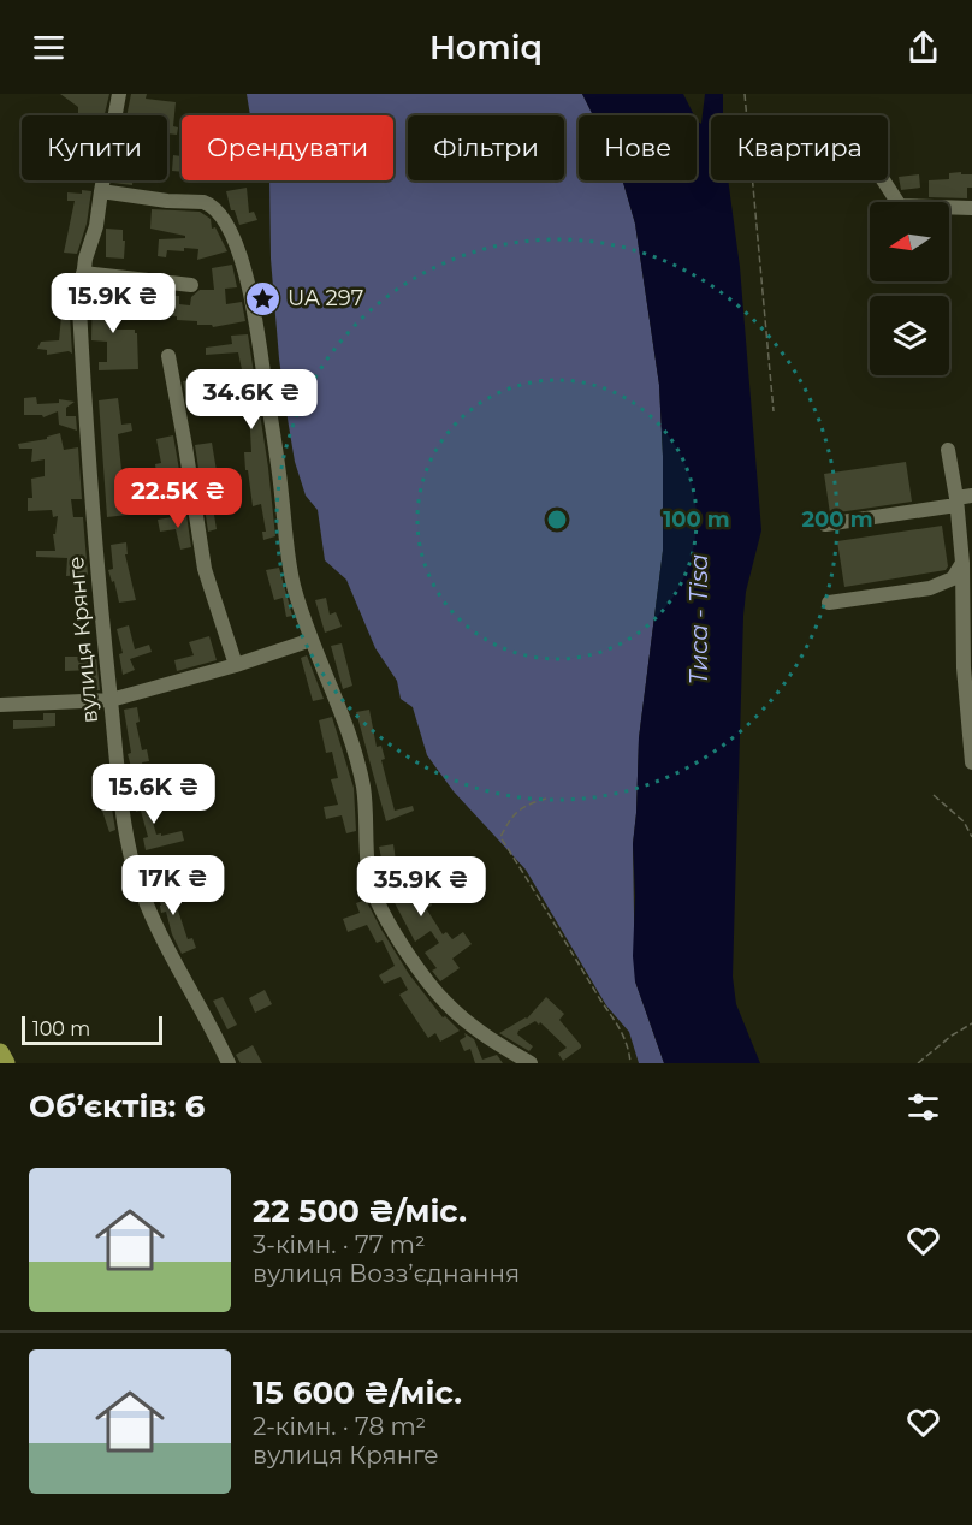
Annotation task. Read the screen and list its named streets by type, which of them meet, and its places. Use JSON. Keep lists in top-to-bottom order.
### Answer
{
  "streets": {
    "street": ["вулиця Крянге"]
  },
  "water": ["Тиса - Tisa"],
  "places": {
    "place": ["UA 297"]
  },
  "scale_bar": "100 m",
  "north": "left",
  "page": {
    "header": "Homiq",
    "chip": [
      "Купити",
      "Орендувати",
      "Фільтри",
      "Нове",
      "Квартира"
    ],
    "price": [
      "15.9K ₴",
      "34.6K ₴",
      "22.5K ₴",
      "15.6K ₴",
      "17K ₴",
      "35.9K ₴"
    ],
    "scale": "100 m",
    "heading": "Об’єктів: 6",
    "list": [
      {
        "name": "22 500 ₴/міс.",
        "note": "3-кімн. · 77 m² · вулиця Воззʼєднання"
      },
      {
        "name": "15 600 ₴/міс.",
        "note": "2-кімн. · 78 m² · вулиця Крянге"
      }
    ]
  },
  "rings": ["100 m", "200 m"]
}
